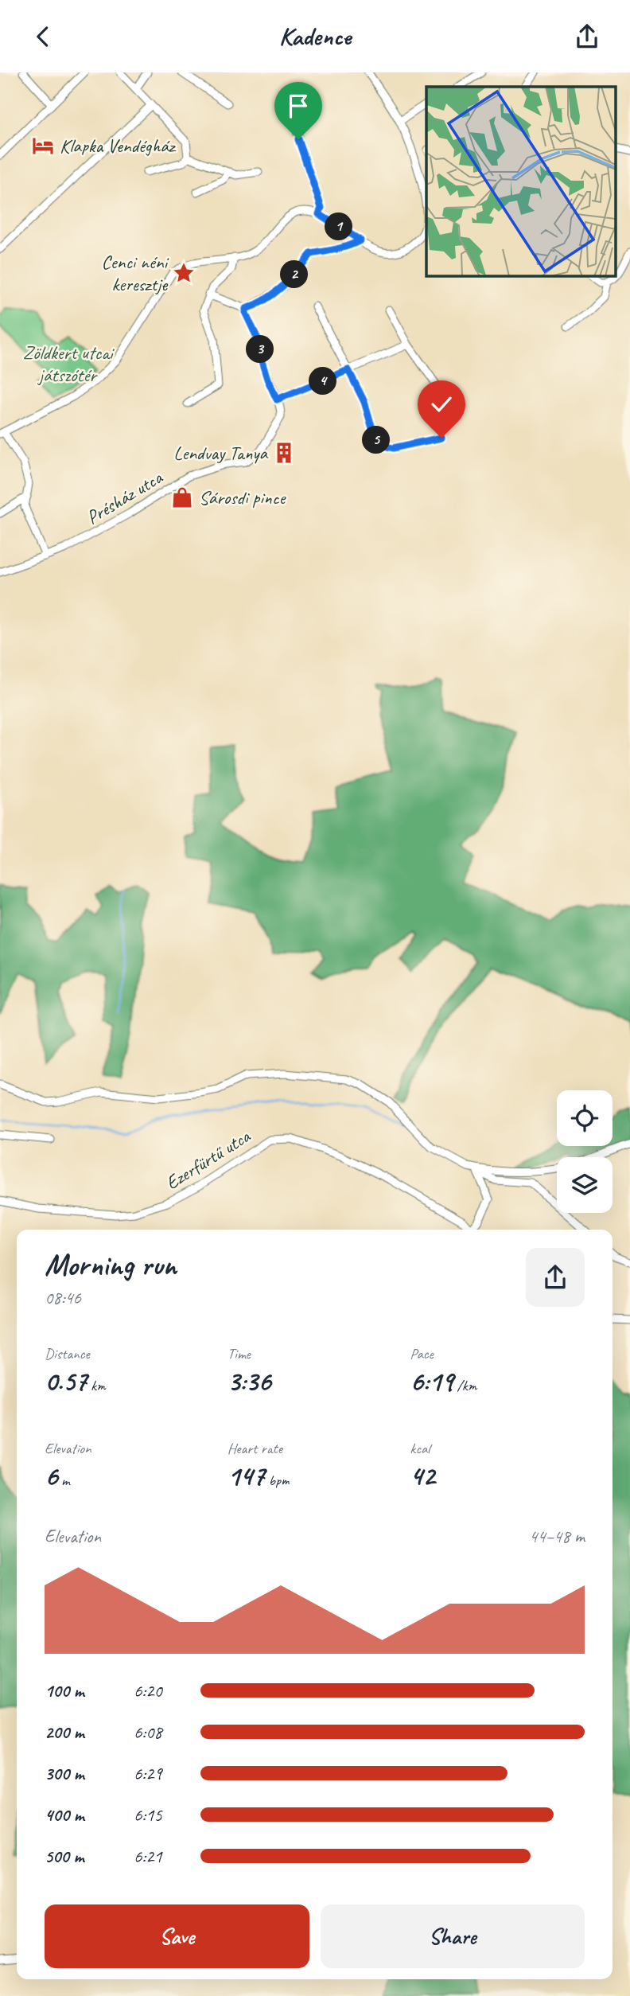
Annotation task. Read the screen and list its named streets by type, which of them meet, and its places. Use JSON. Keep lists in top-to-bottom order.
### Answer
{
  "streets": {
    "street": ["Présház utca", "Ezerfürtű utca"]
  },
  "parks": ["Zöldkert utcai játszótér"],
  "places": {
    "hotel": ["Klapka Vendégház"],
    "place": ["Cenci néni keresztje"],
    "building": ["Lendvay Tanya"],
    "shop": ["Sárosdi pince"]
  },
  "page": {
    "header": "Kadence",
    "pins": [
      "1",
      "2",
      "3",
      "4",
      "5"
    ],
    "heading": ["Morning run", "08:46"],
    "stats": [
      ["Distance", "0.57 km"],
      ["Time", "3:36"],
      ["Pace", "6:19 /km"],
      ["Elevation", "6 m"],
      ["Heart rate", "147 bpm"],
      ["kcal", "42"]
    ],
    "chart": ["Elevation", "44–48 m"],
    "list": [
      {
        "name": "100 m",
        "note": "6:20"
      },
      {
        "name": "200 m",
        "note": "6:08"
      },
      {
        "name": "300 m",
        "note": "6:29"
      },
      {
        "name": "400 m",
        "note": "6:15"
      },
      {
        "name": "500 m",
        "note": "6:21"
      }
    ],
    "buttons": ["Save", "Share"]
  }
}
